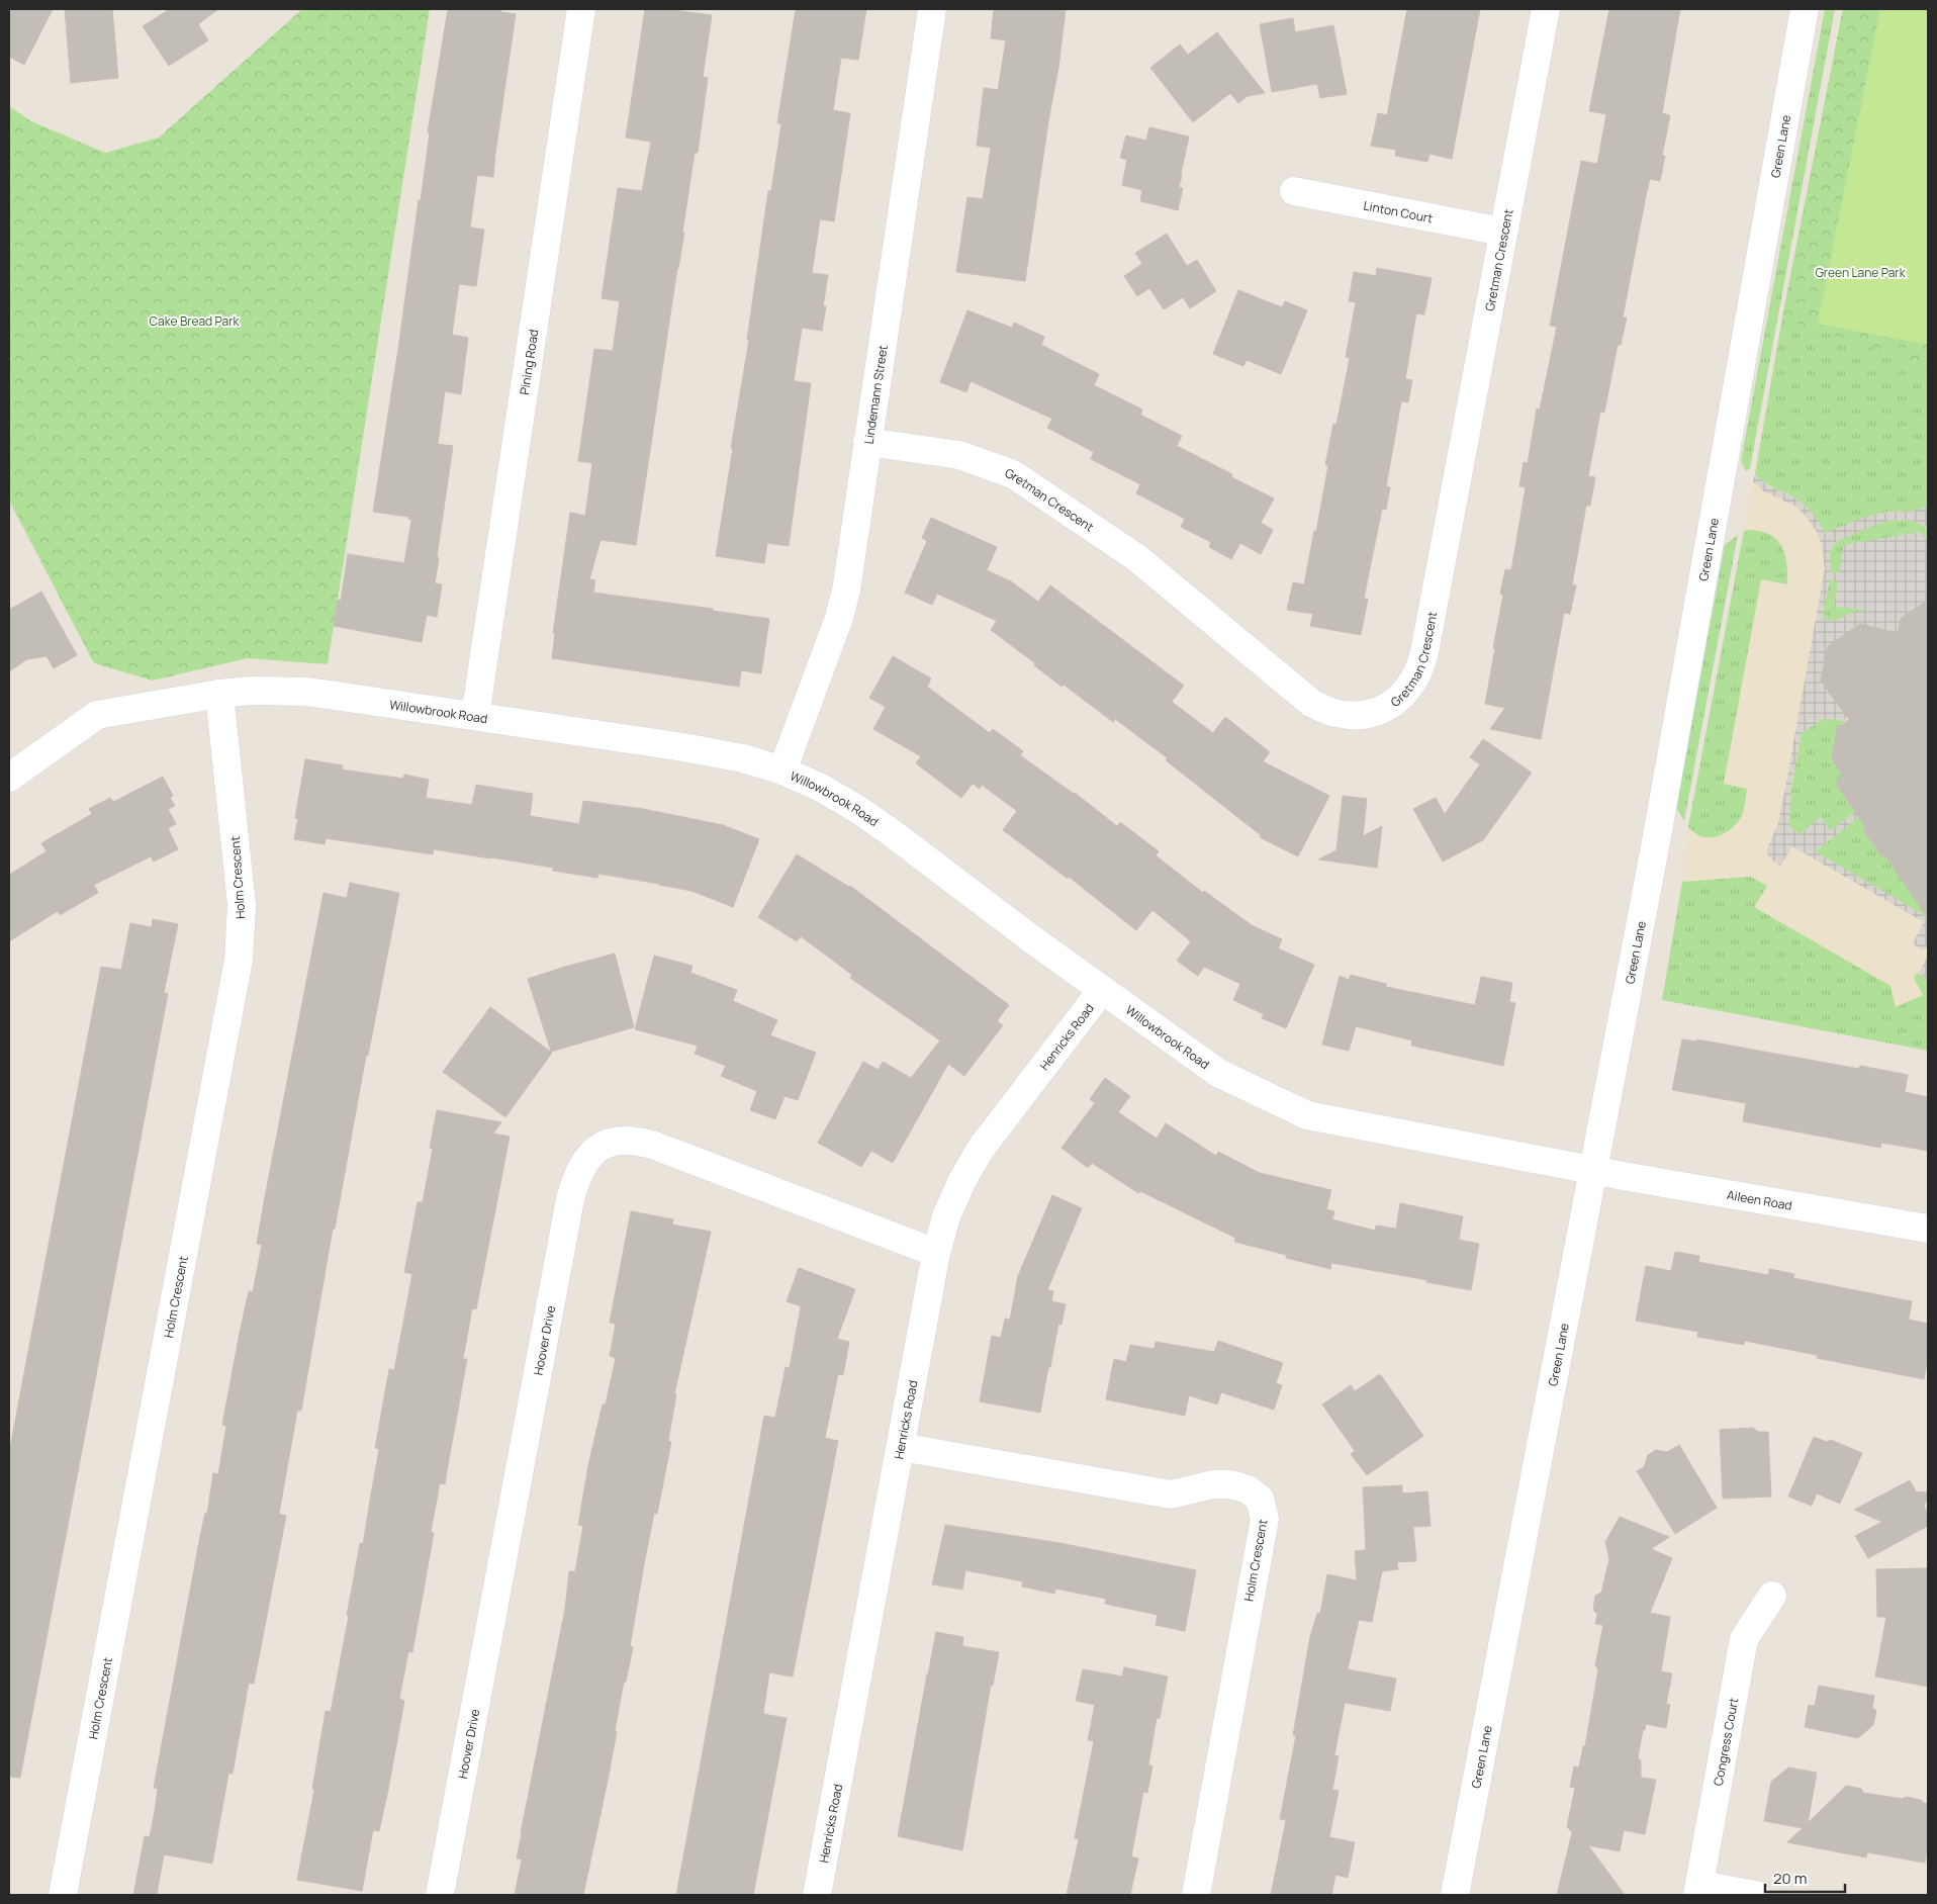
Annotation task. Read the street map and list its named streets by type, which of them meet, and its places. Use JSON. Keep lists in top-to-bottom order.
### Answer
{
  "streets": {
    "street": [
      "Green Lane",
      "Linton Court",
      "Gretman Crescent",
      "Pining Road",
      "Lindemann Street",
      "Willowbrook Road",
      "Holm Crescent",
      "Henricks Road",
      "Aileen Road",
      "Hoover Drive",
      "Congress Court"
    ]
  },
  "crossings": [
    ["Green Lane", "Willowbrook Road"],
    ["Green Lane", "Aileen Road"],
    ["Linton Court", "Gretman Crescent"],
    ["Gretman Crescent", "Lindemann Street"],
    ["Pining Road", "Willowbrook Road"],
    ["Lindemann Street", "Willowbrook Road"],
    ["Willowbrook Road", "Holm Crescent"],
    ["Willowbrook Road", "Henricks Road"],
    ["Willowbrook Road", "Aileen Road"],
    ["Holm Crescent", "Henricks Road"],
    ["Henricks Road", "Hoover Drive"]
  ],
  "parks": ["Green Lane Park", "Cake Bread Park"],
  "scale_bar": "20 m"
}
